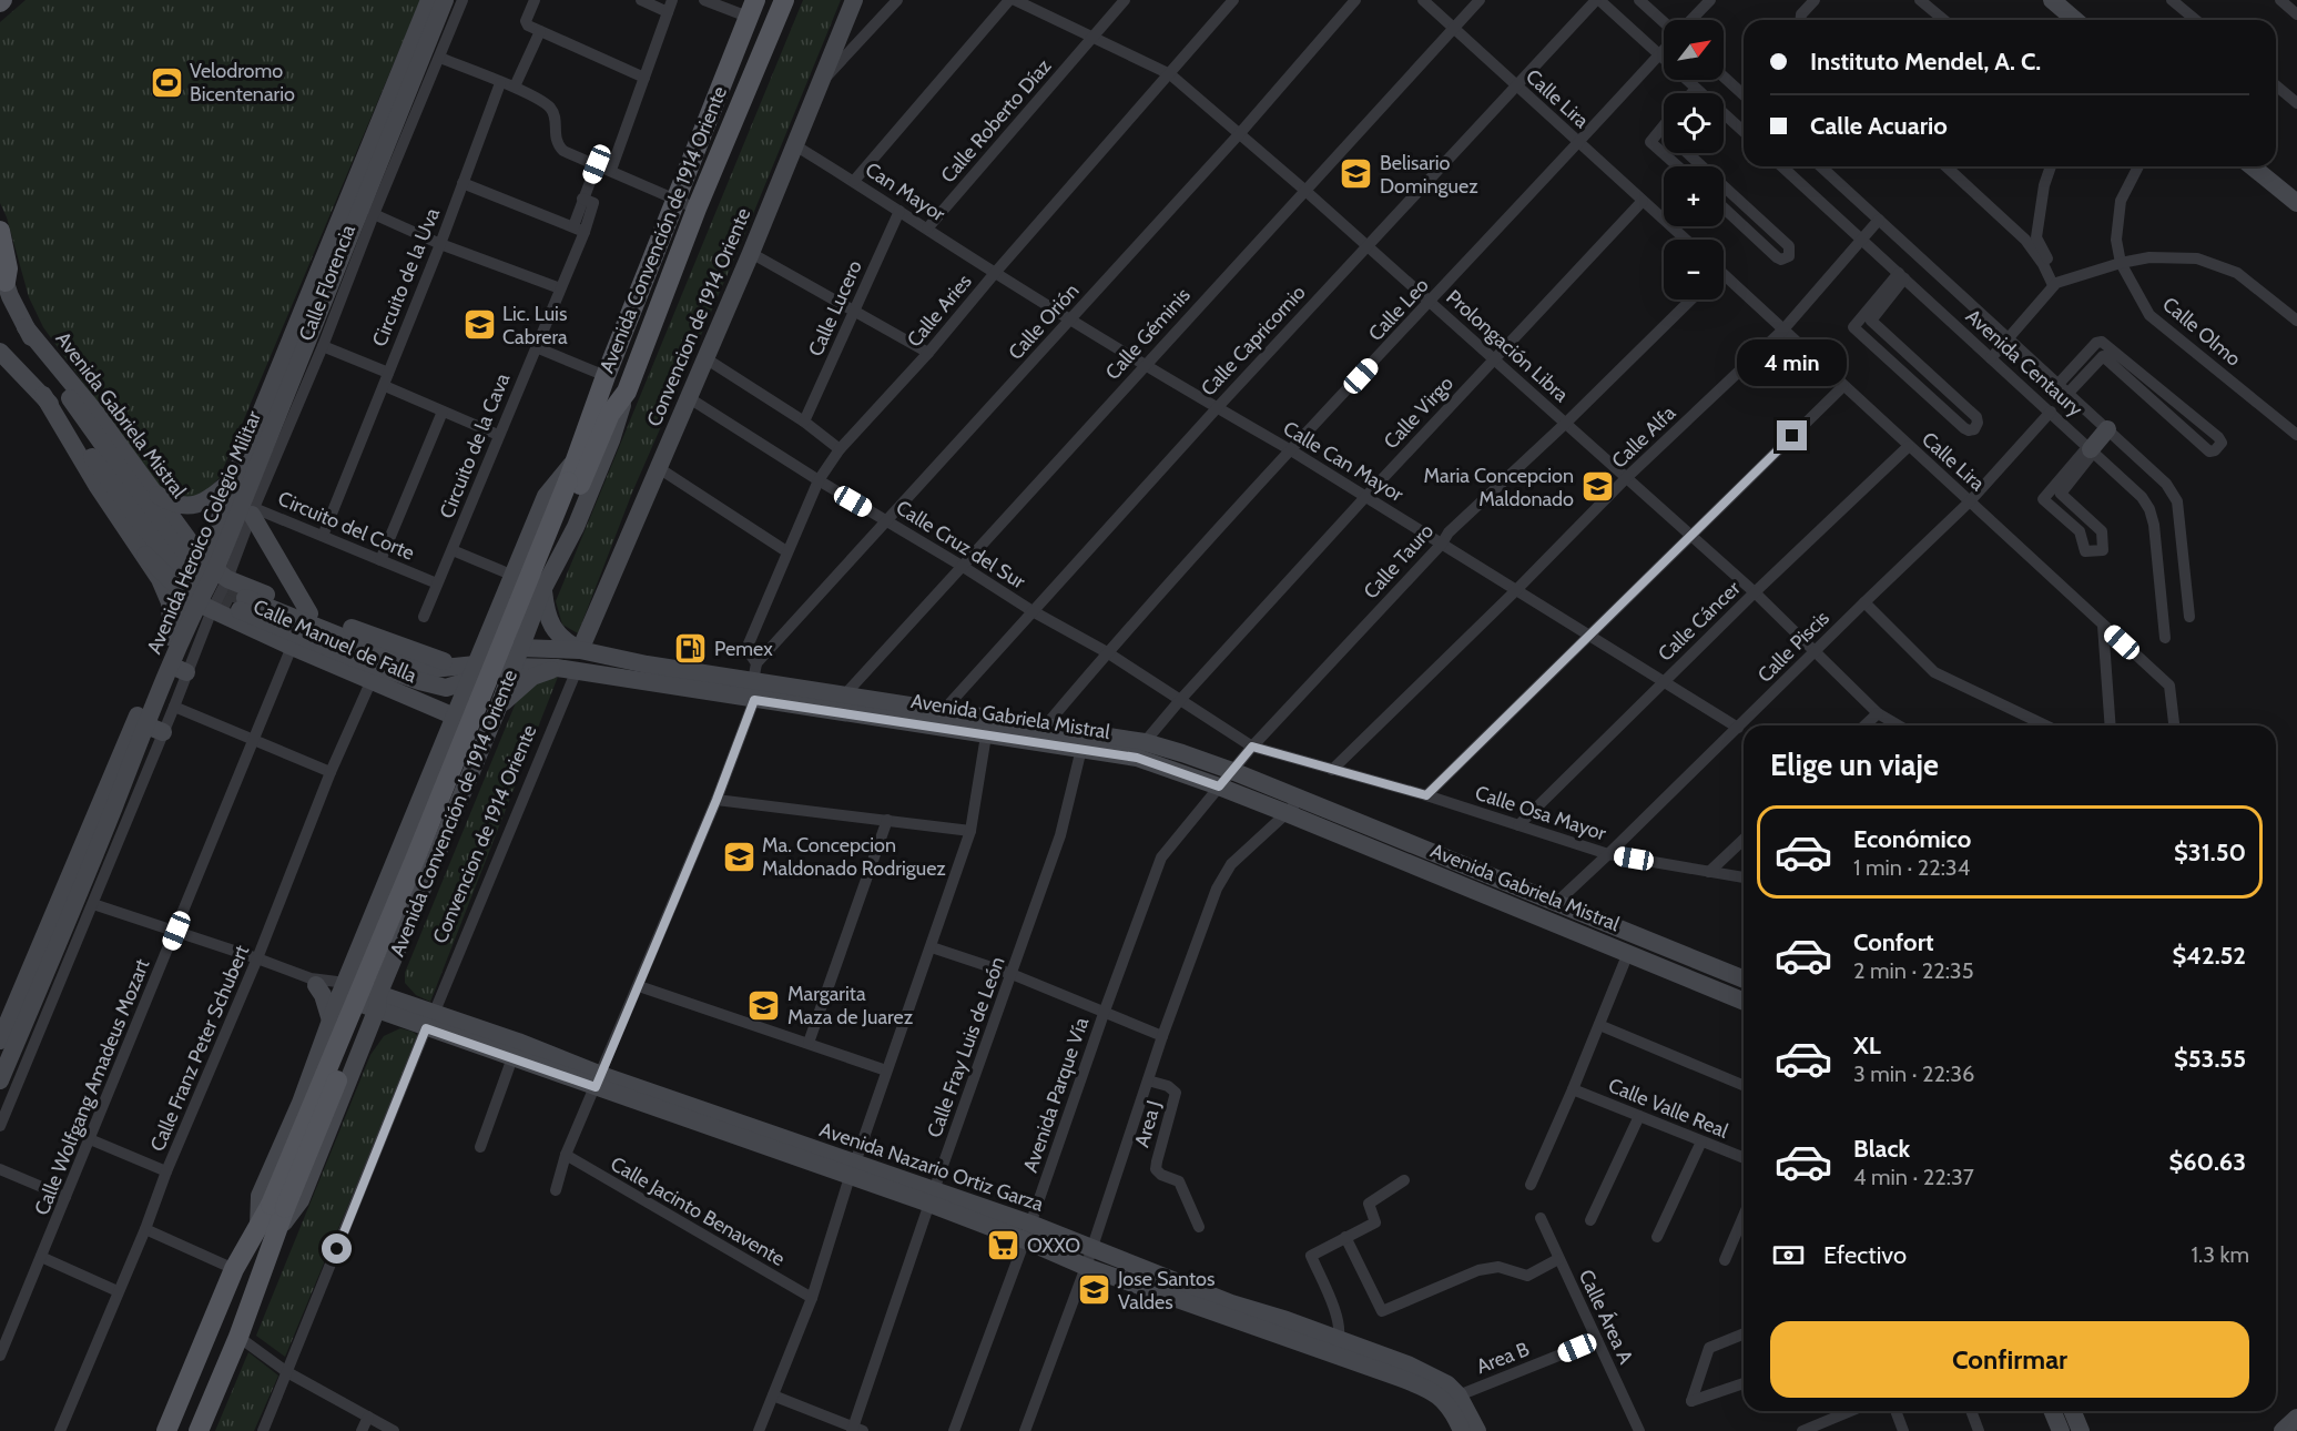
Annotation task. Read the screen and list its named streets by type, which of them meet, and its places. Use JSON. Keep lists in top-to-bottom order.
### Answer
{
  "streets": {
    "main road": ["Avenida Convención de 1914 Oriente"],
    "street": [
      "Calle Lira",
      "Calle Roberto Díaz",
      "Can Mayor",
      "Circuito de la Uva",
      "Calle Florencia",
      "Calle Lucero",
      "Calle Leo",
      "Calle Aries",
      "Convencion de 1914 Oriente",
      "Calle Orión",
      "Calle Olmo",
      "Calle Géminis",
      "Calle Capricornio",
      "Prolongación Libra",
      "Avenida Centaury",
      "Calle Virgo",
      "Avenida Gabriela Mistral",
      "Calle Alfa",
      "Circuito de la Cava",
      "Calle Can Mayor",
      "Circuito del Corte",
      "Avenida Heroico Colegio Militar",
      "Calle Cruz del Sur",
      "Calle Tauro",
      "Calle Cáncer",
      "Calle Manuel de Falla",
      "Calle Piscis",
      "Calle Osa Mayor",
      "Calle Fray Luis de León",
      "Calle Franz Peter Schubert",
      "Calle Wolfgang Amadeus Mozart",
      "Avenida Parque Vía",
      "Calle Valle Real",
      "Area J",
      "Avenida Nazario Ortiz Garza",
      "Calle Jacinto Benavente",
      "Calle Área A",
      "Area B"
    ]
  },
  "crossings": [
    ["Calle Lira", "Calle Leo"],
    ["Calle Lira", "Calle Géminis"],
    ["Calle Lira", "Calle Capricornio"],
    ["Calle Lira", "Calle Virgo"],
    ["Calle Lira", "Calle Alfa"],
    ["Calle Lira", "Calle Cáncer"],
    ["Calle Lira", "Calle Piscis"],
    ["Calle Roberto Díaz", "Can Mayor"],
    ["Calle Roberto Díaz", "Prolongación Libra"],
    ["Can Mayor", "Calle Lucero"],
    ["Can Mayor", "Calle Aries"],
    ["Can Mayor", "Convencion de 1914 Oriente"],
    ["Can Mayor", "Calle Can Mayor"],
    ["Avenida Convención de 1914 Oriente", "Avenida Gabriela Mistral"],
    ["Avenida Convención de 1914 Oriente", "Calle Manuel de Falla"],
    ["Avenida Convención de 1914 Oriente", "Avenida Nazario Ortiz Garza"],
    ["Circuito de la Uva", "Circuito del Corte"],
    ["Calle Florencia", "Circuito del Corte"],
    ["Calle Florencia", "Avenida Heroico Colegio Militar"],
    ["Calle Leo", "Prolongación Libra"],
    ["Calle Leo", "Avenida Gabriela Mistral"],
    ["Calle Leo", "Calle Can Mayor"],
    ["Calle Leo", "Calle Cruz del Sur"],
    ["Calle Aries", "Calle Orión"],
    ["Calle Aries", "Prolongación Libra"],
    ["Calle Aries", "Avenida Gabriela Mistral"],
    ["Calle Aries", "Calle Can Mayor"],
    ["Calle Aries", "Calle Cruz del Sur"],
    ["Convencion de 1914 Oriente", "Avenida Gabriela Mistral"],
    ["Convencion de 1914 Oriente", "Calle Cruz del Sur"],
    ["Convencion de 1914 Oriente", "Avenida Nazario Ortiz Garza"],
    ["Calle Orión", "Prolongación Libra"],
    ["Calle Orión", "Avenida Gabriela Mistral"],
    ["Calle Orión", "Calle Can Mayor"],
    ["Calle Orión", "Calle Cruz del Sur"],
    ["Calle Géminis", "Prolongación Libra"],
    ["Calle Géminis", "Avenida Gabriela Mistral"],
    ["Calle Géminis", "Calle Can Mayor"],
    ["Calle Géminis", "Calle Cruz del Sur"],
    ["Calle Capricornio", "Prolongación Libra"],
    ["Calle Capricornio", "Avenida Gabriela Mistral"],
    ["Calle Capricornio", "Calle Can Mayor"],
    ["Calle Capricornio", "Calle Cruz del Sur"],
    ["Prolongación Libra", "Calle Virgo"],
    ["Prolongación Libra", "Calle Alfa"],
    ["Prolongación Libra", "Calle Tauro"],
    ["Prolongación Libra", "Calle Cáncer"],
    ["Prolongación Libra", "Calle Piscis"],
    ["Avenida Centaury", "Calle Alfa"],
    ["Avenida Centaury", "Calle Piscis"],
    ["Calle Virgo", "Avenida Gabriela Mistral"],
    ["Calle Virgo", "Calle Can Mayor"],
    ["Calle Virgo", "Calle Cruz del Sur"],
    ["Calle Virgo", "Calle Osa Mayor"],
    ["Avenida Gabriela Mistral", "Avenida Heroico Colegio Militar"],
    ["Avenida Gabriela Mistral", "Calle Tauro"],
    ["Avenida Gabriela Mistral", "Calle Manuel de Falla"],
    ["Avenida Gabriela Mistral", "Calle Piscis"],
    ["Avenida Gabriela Mistral", "Calle Fray Luis de León"],
    ["Avenida Gabriela Mistral", "Avenida Parque Vía"],
    ["Calle Alfa", "Calle Can Mayor"],
    ["Calle Alfa", "Calle Osa Mayor"],
    ["Circuito de la Cava", "Circuito del Corte"],
    ["Calle Can Mayor", "Calle Tauro"],
    ["Calle Can Mayor", "Calle Cáncer"],
    ["Calle Can Mayor", "Calle Piscis"],
    ["Circuito del Corte", "Avenida Heroico Colegio Militar"],
    ["Avenida Heroico Colegio Militar", "Calle Manuel de Falla"],
    ["Calle Cruz del Sur", "Calle Osa Mayor"],
    ["Calle Tauro", "Calle Osa Mayor"],
    ["Calle Tauro", "Avenida Parque Vía"],
    ["Calle Cáncer", "Calle Osa Mayor"],
    ["Calle Manuel de Falla", "Calle Franz Peter Schubert"],
    ["Calle Manuel de Falla", "Calle Wolfgang Amadeus Mozart"],
    ["Calle Piscis", "Calle Osa Mayor"],
    ["Calle Fray Luis de León", "Avenida Nazario Ortiz Garza"],
    ["Avenida Parque Vía", "Avenida Nazario Ortiz Garza"],
    ["Avenida Nazario Ortiz Garza", "Area B"],
    ["Calle Área A", "Area B"]
  ],
  "places": {
    "sports": ["Velodromo Bicentenario"],
    "school or university": [
      "Belisario Dominguez",
      "Lic. Luis Cabrera",
      "Maria Concepcion Maldonado",
      "Ma. Concepcion Maldonado Rodriguez",
      "Margarita Maza de Juarez",
      "Jose Santos Valdes"
    ],
    "fuel station": ["Pemex"],
    "supermarket": ["OXXO"]
  },
  "north": "top right",
  "page": {
    "map_buttons": ["+", "−"],
    "banner": ["Instituto Mendel, A. C.", "Calle Acuario"],
    "bubble": "4 min",
    "heading": "Elige un viaje",
    "list": [
      {
        "name": "Económico",
        "note": "1 min · 22:34",
        "value": "$31.50"
      },
      {
        "name": "Confort",
        "note": "2 min · 22:35",
        "value": "$42.52"
      },
      {
        "name": "XL",
        "note": "3 min · 22:36",
        "value": "$53.55"
      },
      {
        "name": "Black",
        "note": "4 min · 22:37",
        "value": "$60.63"
      }
    ],
    "pay": ["Efectivo", "1.3 km"],
    "buttons": "Confirmar"
  }
}
